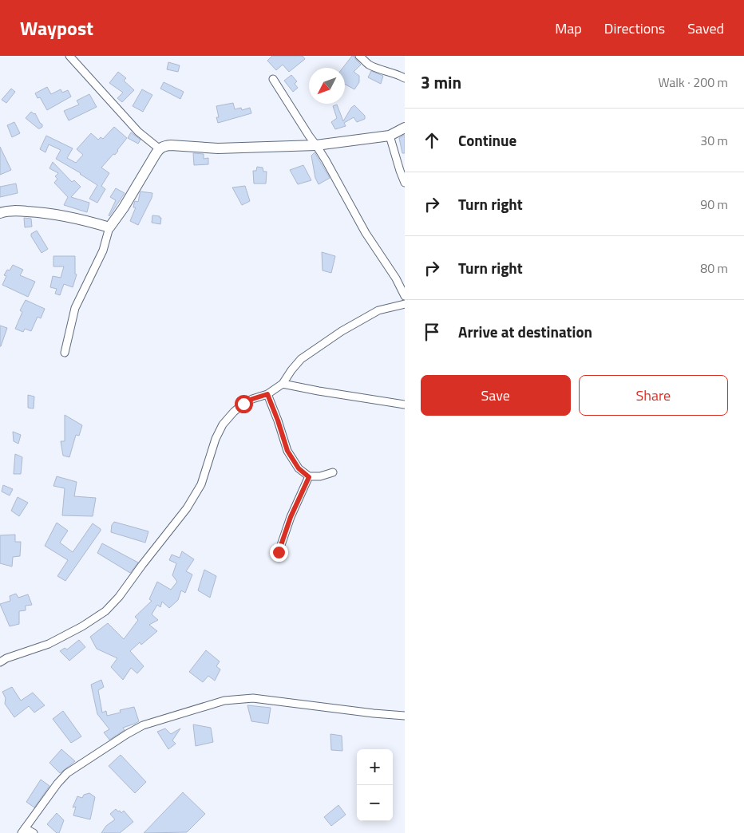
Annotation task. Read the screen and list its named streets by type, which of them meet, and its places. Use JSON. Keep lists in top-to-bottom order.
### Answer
{
  "north": "bottom left",
  "page": {
    "header": "Waypost",
    "nav": ["Map", "Directions", "Saved"],
    "heading": ["3 min", "Walk · 200 m"],
    "list": [
      ["Continue", "30 m"],
      ["Turn right", "90 m"],
      ["Turn right", "80 m"],
      "Arrive at destination"
    ],
    "buttons": ["Save", "Share"],
    "map_buttons": ["+", "−"]
  }
}
